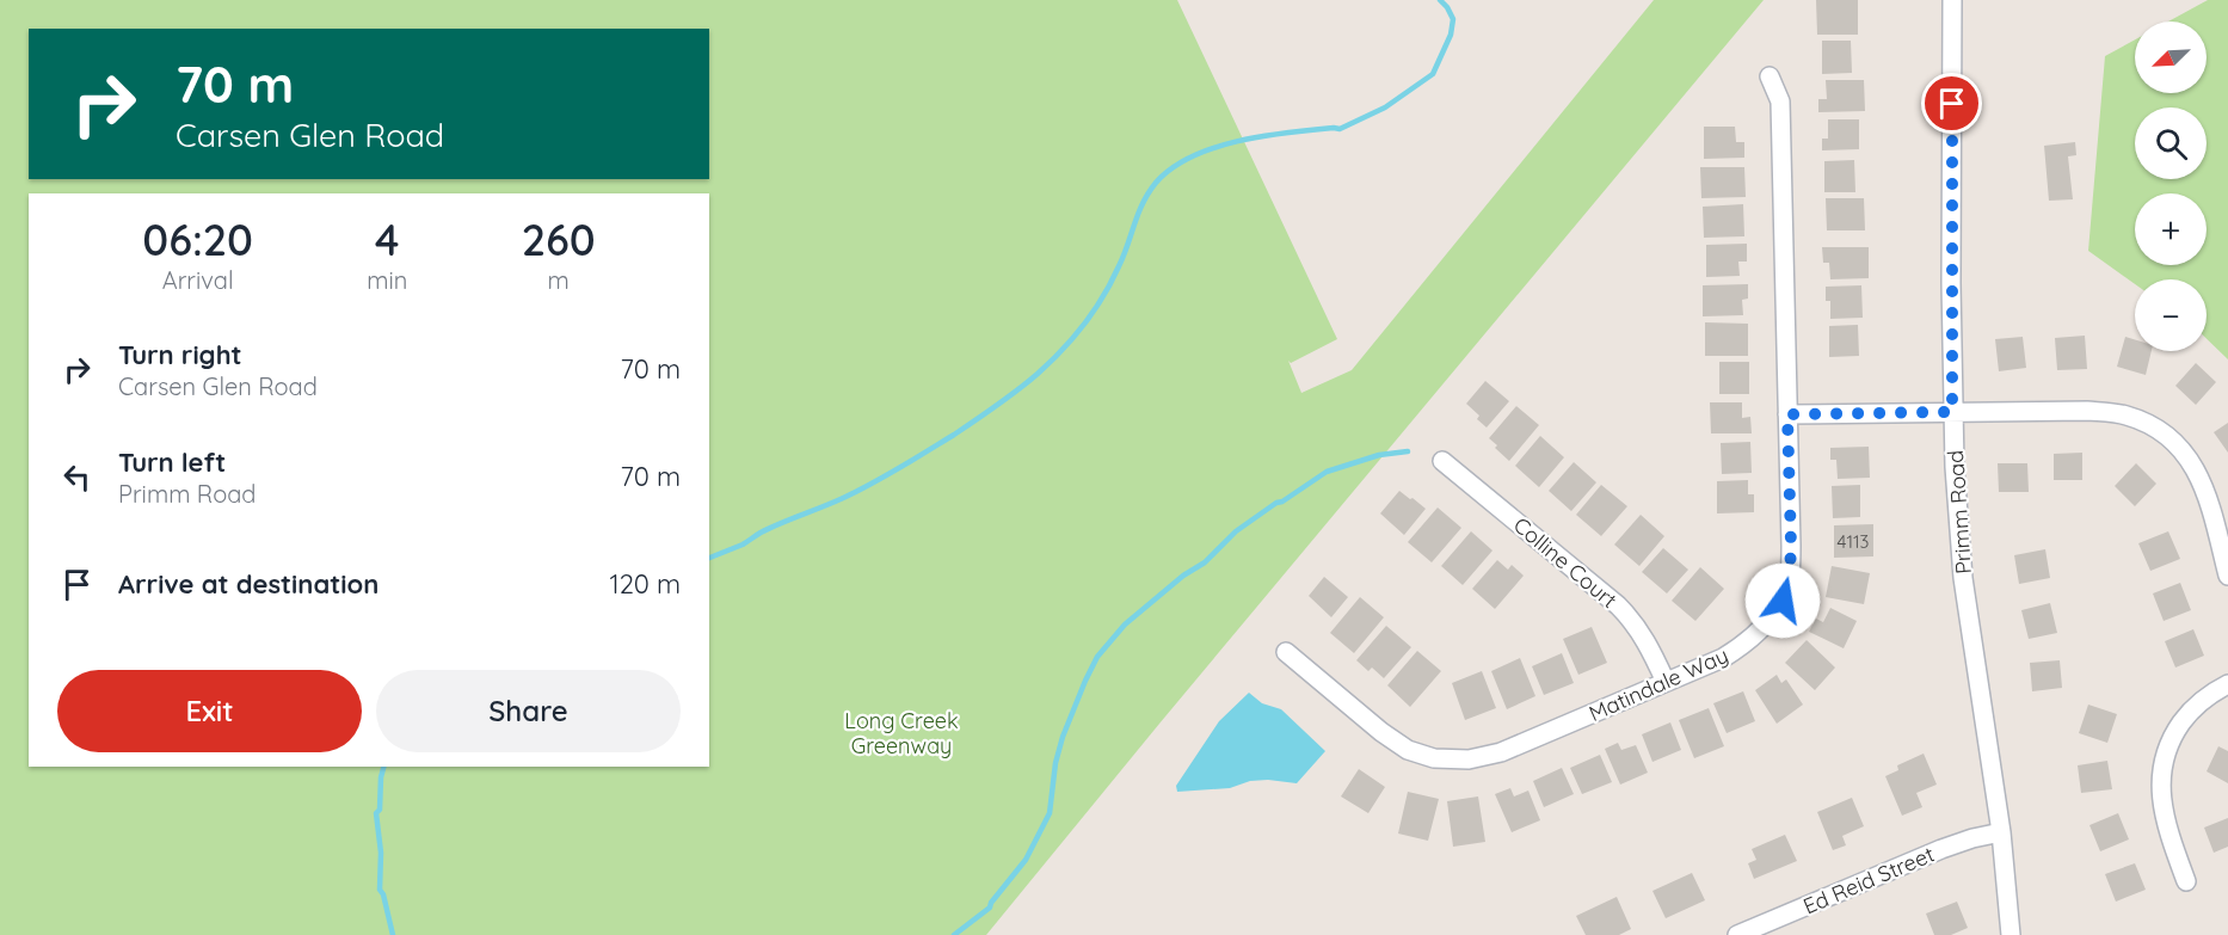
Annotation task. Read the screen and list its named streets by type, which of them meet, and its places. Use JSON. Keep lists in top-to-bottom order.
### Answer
{
  "streets": {
    "street": [
      "Primm Road",
      "Colline Court",
      "Matindale Way",
      "Ed Reid Street"
    ]
  },
  "crossings": [
    ["Primm Road", "Ed Reid Street"],
    ["Colline Court", "Matindale Way"]
  ],
  "parks": ["Long Creek Greenway"],
  "house_numbers": ["4113"],
  "north": "bottom left",
  "page": {
    "map_buttons": ["+", "−"],
    "turn": ["70 m", "Carsen Glen Road"],
    "eta": [
      "06:20",
      "Arrival",
      "4",
      "min",
      "260",
      "m"
    ],
    "list": [
      {
        "name": "Turn right",
        "note": "Carsen Glen Road",
        "value": "70 m"
      },
      {
        "name": "Turn left",
        "note": "Primm Road",
        "value": "70 m"
      },
      {
        "name": "Arrive at destination",
        "value": "120 m"
      }
    ],
    "buttons": ["Exit", "Share"]
  }
}
